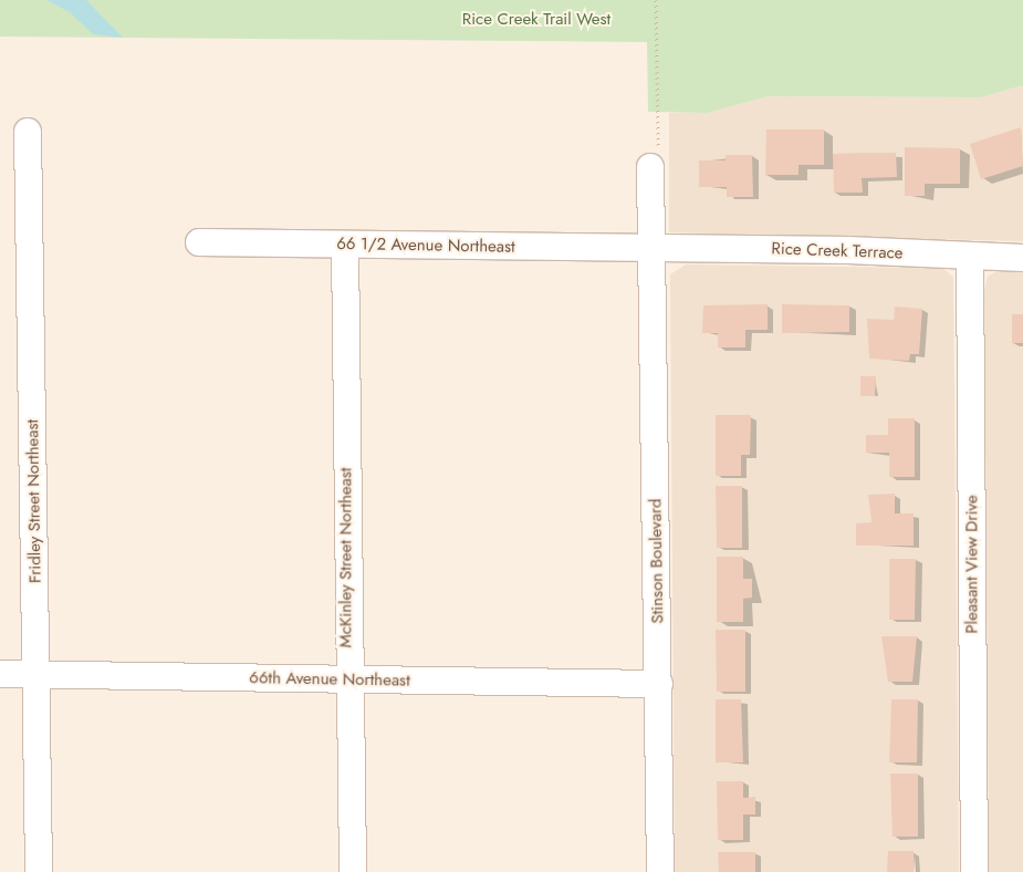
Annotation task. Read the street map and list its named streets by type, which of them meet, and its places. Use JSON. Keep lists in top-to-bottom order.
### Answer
{
  "streets": {
    "street": [
      "66 1/2 Avenue Northeast",
      "Rice Creek Terrace",
      "Fridley Street Northeast",
      "McKinley Street Northeast",
      "Stinson Boulevard",
      "Pleasant View Drive",
      "66th Avenue Northeast"
    ]
  },
  "crossings": [
    ["66 1/2 Avenue Northeast", "Rice Creek Terrace"],
    ["66 1/2 Avenue Northeast", "McKinley Street Northeast"],
    ["66 1/2 Avenue Northeast", "Stinson Boulevard"],
    ["Rice Creek Terrace", "Stinson Boulevard"],
    ["Rice Creek Terrace", "Pleasant View Drive"],
    ["Fridley Street Northeast", "66th Avenue Northeast"],
    ["McKinley Street Northeast", "66th Avenue Northeast"],
    ["Stinson Boulevard", "66th Avenue Northeast"]
  ],
  "parks": ["Rice Creek Trail West"]
}
